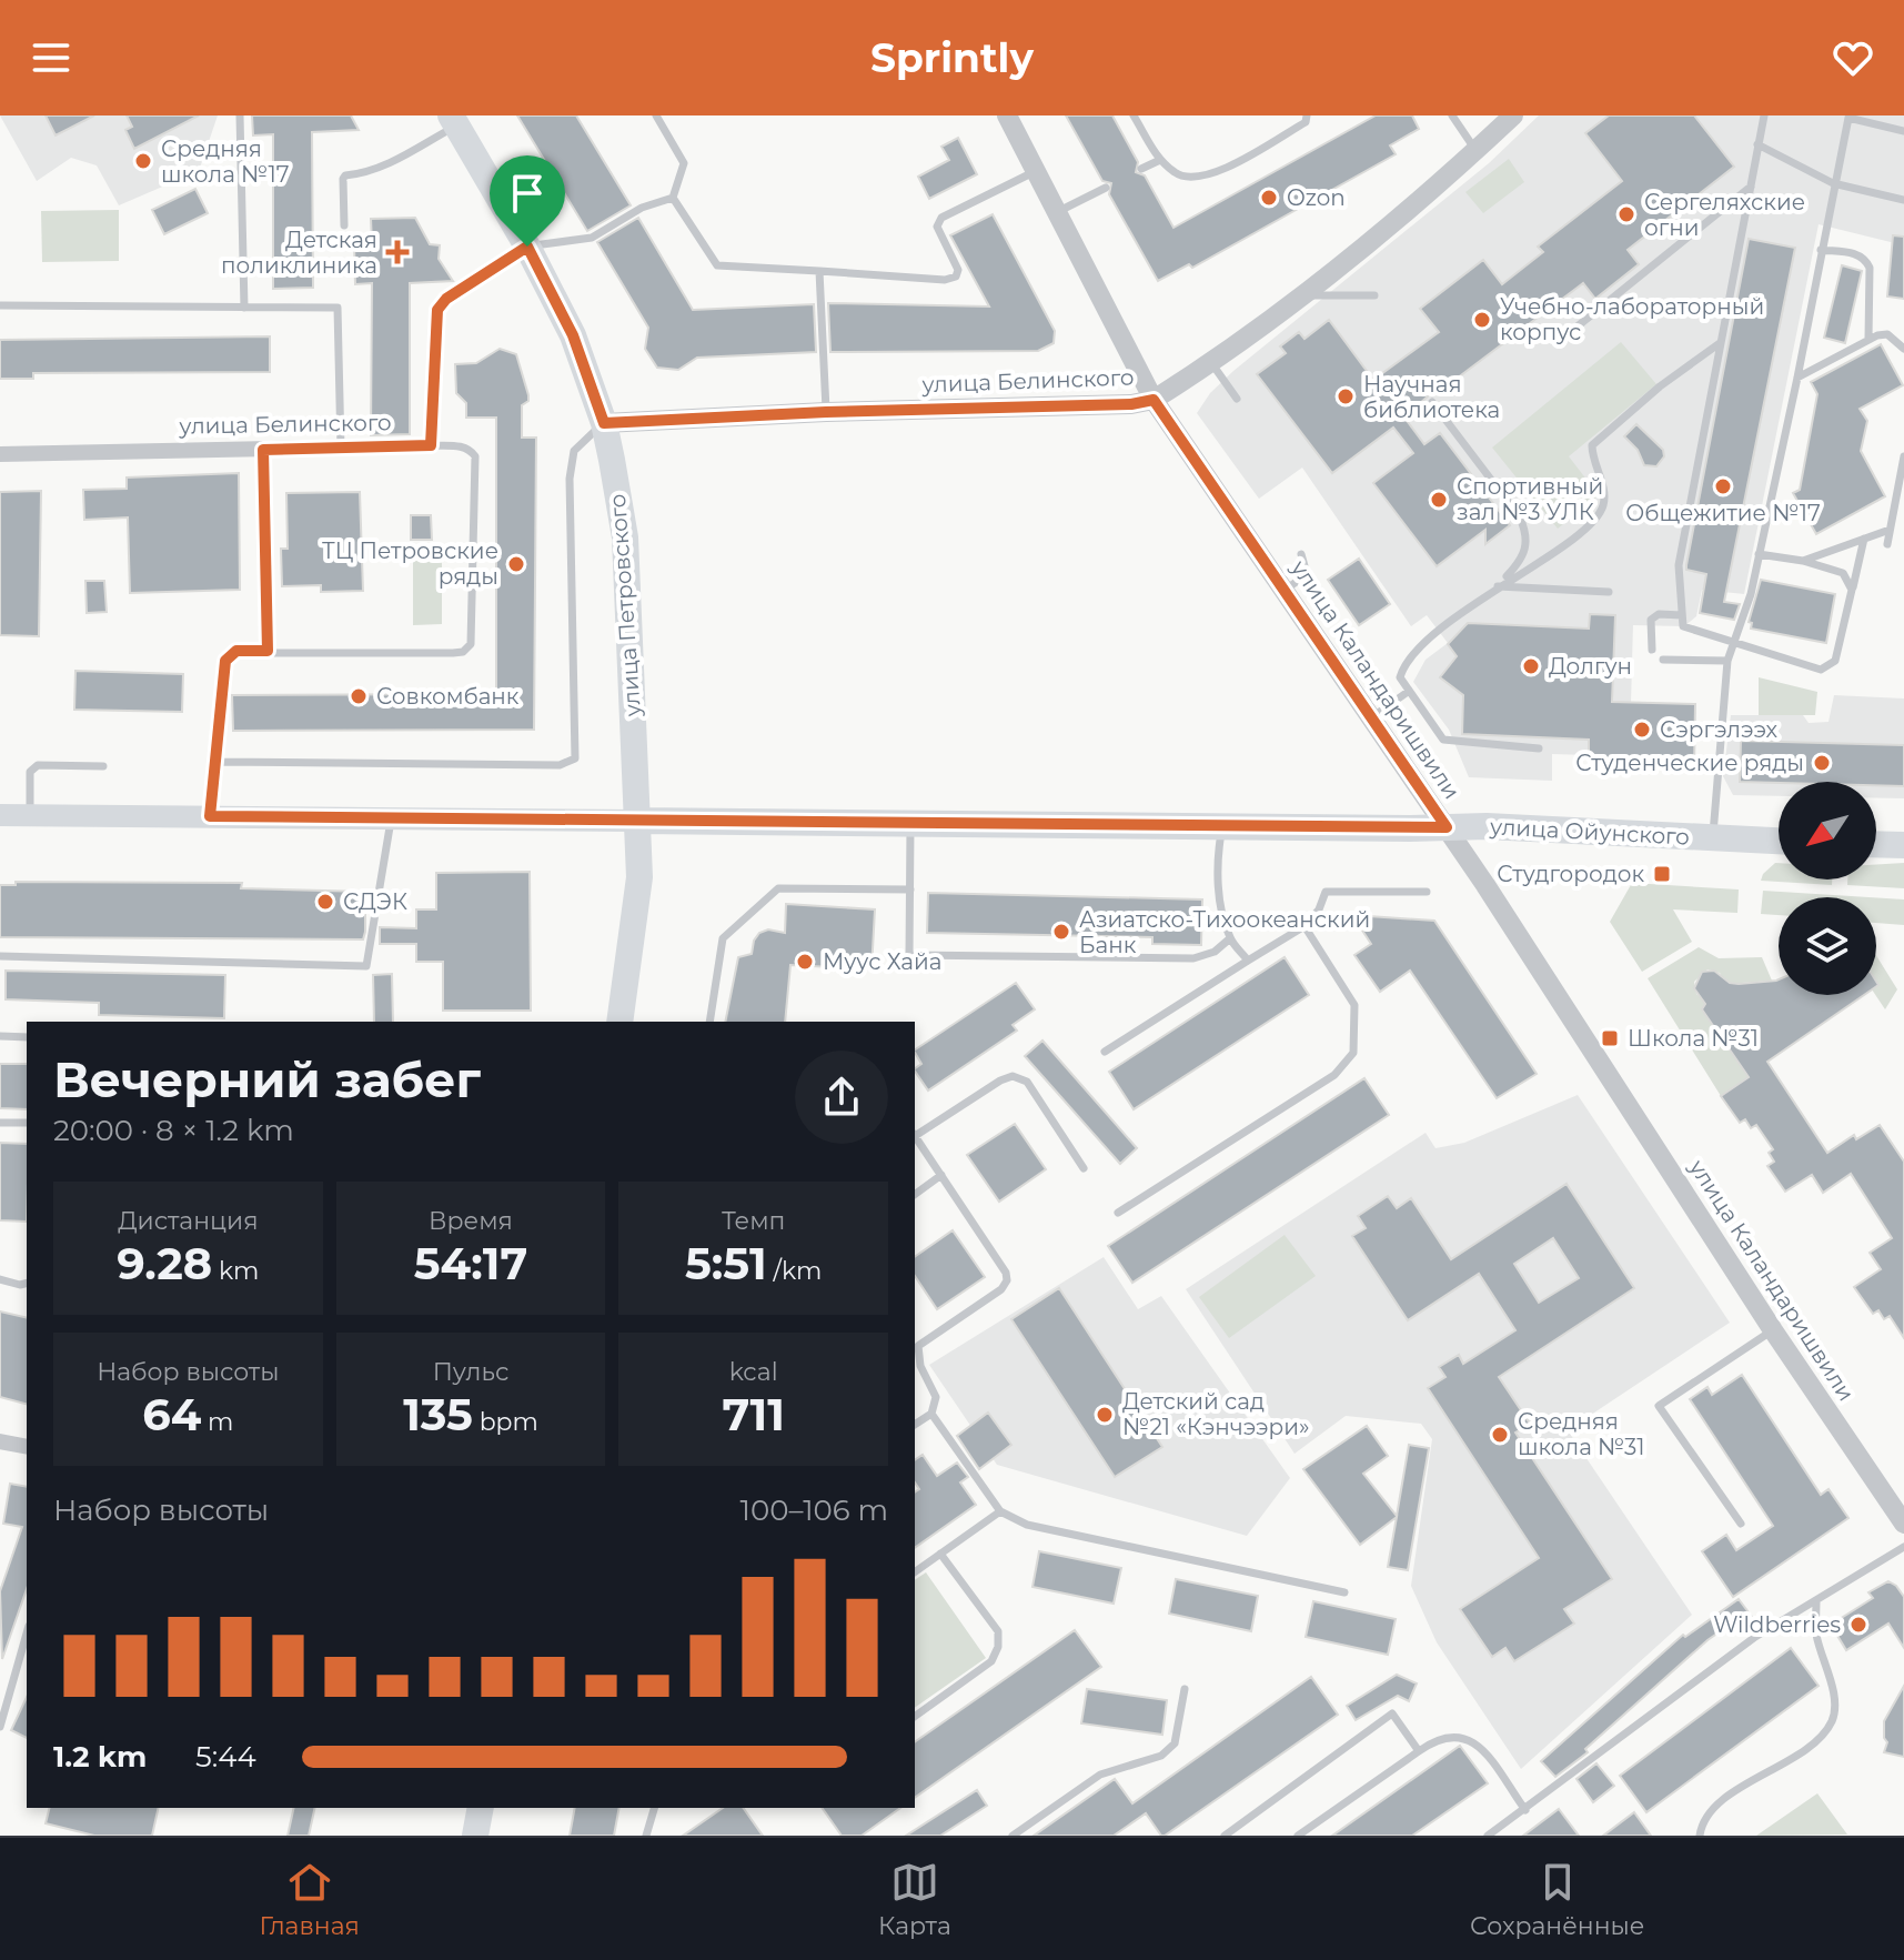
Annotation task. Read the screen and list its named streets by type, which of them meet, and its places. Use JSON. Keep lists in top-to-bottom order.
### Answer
{
  "streets": {
    "main road": ["улица Петровского", "улица Ойунского"],
    "street": ["улица Белинского", "улица Каландаришвили"]
  },
  "crossings": [
    ["улица Белинского", "улица Петровского"],
    ["улица Белинского", "улица Каландаришвили"],
    ["улица Петровского", "улица Ойунского"],
    ["улица Каландаришвили", "улица Ойунского"]
  ],
  "places": {
    "other": [
      "Средняя школа №17",
      "Ozon",
      "Сергеляхские огни",
      "Учебно-лабораторный корпус",
      "Научная библиотека",
      "Общежитие №17",
      "Спортивный зал №3 УЛК",
      "ТЦ Петровские ряды",
      "Долгун",
      "Совкомбанк",
      "Сэргэлээх",
      "Студенческие ряды",
      "СДЭК",
      "Азиатско-Тихоокеанский Банк",
      "Муус Хайа",
      "Детский сад №21 «Кэнчээри»",
      "Средняя школа №31",
      "Wildberries"
    ],
    "health": ["Детская поликлиника"],
    "transit": ["Студгородок", "Школа №31"]
  },
  "north": "bottom left",
  "page": {
    "header": "Sprintly",
    "heading": ["Вечерний забег", "20:00 · 8 × 1.2 km"],
    "stats": [
      ["Дистанция", "9.28 km"],
      ["Время", "54:17"],
      ["Темп", "5:51 /km"],
      ["Набор высоты", "64 m"],
      ["Пульс", "135 bpm"],
      ["kcal", "711"]
    ],
    "chart": ["Набор высоты", "100–106 m"],
    "list": [
      {
        "name": "1.2 km",
        "note": "5:44"
      }
    ],
    "tabs": ["Главная", "Карта", "Сохранённые"]
  }
}
